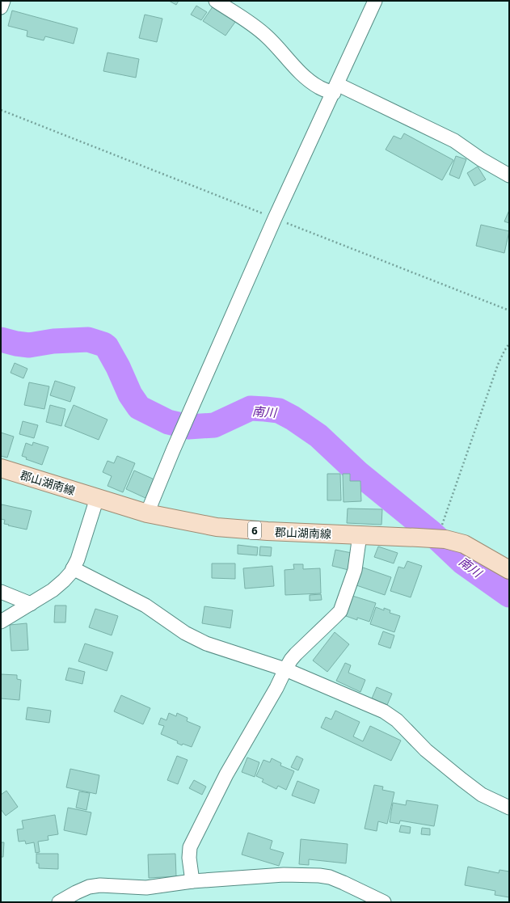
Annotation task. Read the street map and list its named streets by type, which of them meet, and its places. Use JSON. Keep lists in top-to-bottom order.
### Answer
{
  "streets": {
    "main road": ["郡山湖南線", "6"]
  },
  "water": ["南川"]
}
